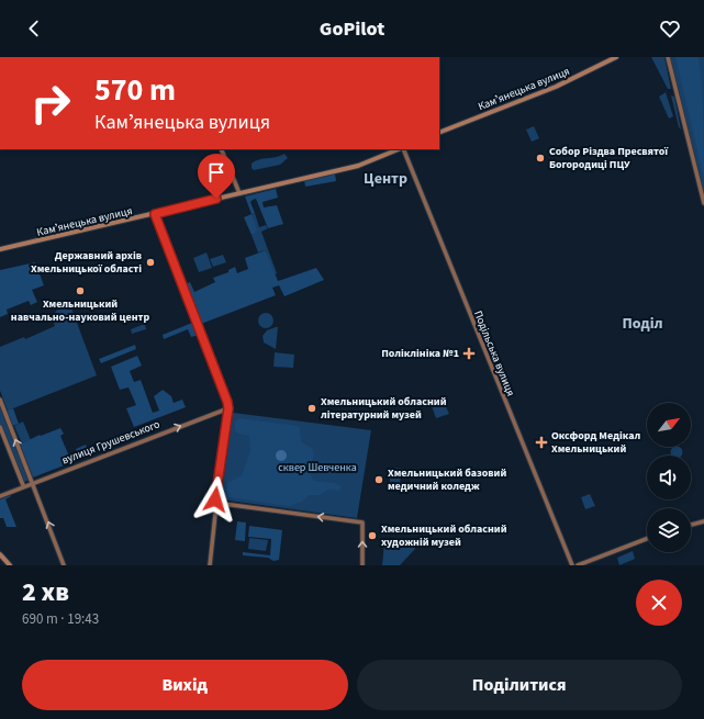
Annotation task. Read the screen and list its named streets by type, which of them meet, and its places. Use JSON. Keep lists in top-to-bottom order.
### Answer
{
  "streets": {
    "main road": ["Камʼянецька вулиця"],
    "street": ["Подільська вулиця", "вулиця Грушевського"]
  },
  "one_way": ["вулиця Грушевського"],
  "districts": ["Центр", "Поділ"],
  "parks": ["сквер Шевченка"],
  "places": {
    "other": [
      "Собор Різдва Пресвятої Богородиці ПЦУ",
      "Державний архів Хмельницької області",
      "Хмельницький навчально-науковий центр",
      "Хмельницький обласний літературний музей",
      "Хмельницький базовий медичний коледж",
      "Хмельницький обласний художній музей"
    ],
    "health": ["Поліклініка №1", "Оксфорд Медікал Хмельницький"]
  },
  "north": "top right",
  "page": {
    "header": "GoPilot",
    "turn": ["570 m", "Камʼянецька вулиця"],
    "heading": ["2 хв", "690 m · 19:43"],
    "buttons": ["Вихід", "Поділитися"]
  }
}
